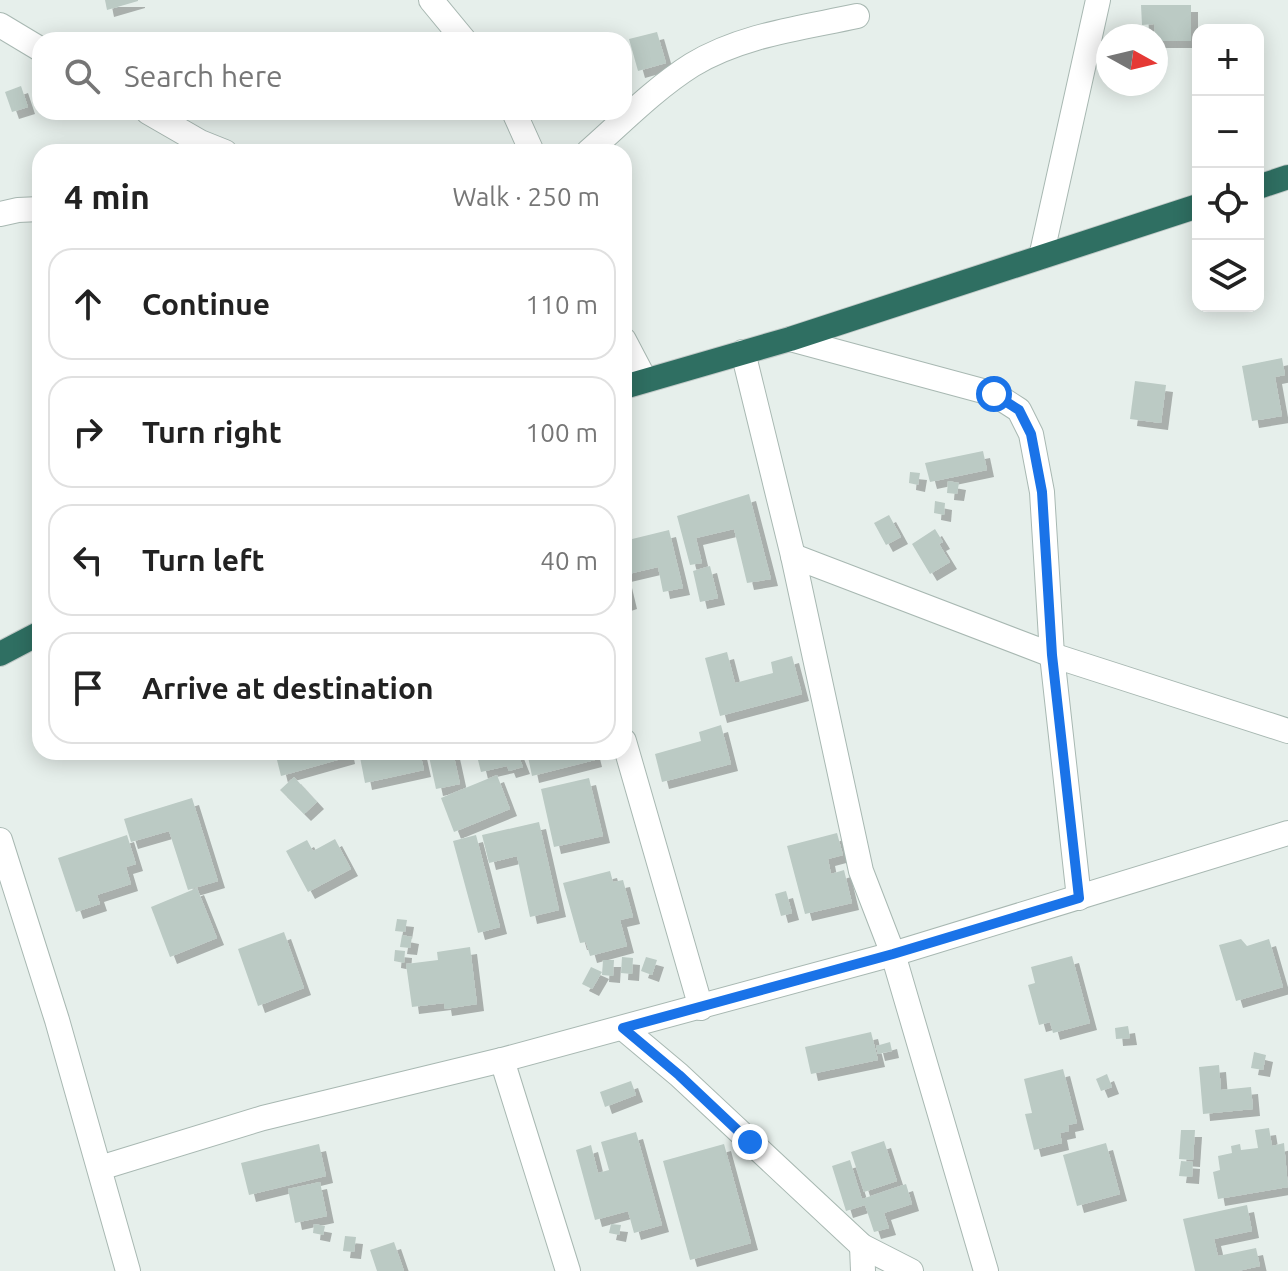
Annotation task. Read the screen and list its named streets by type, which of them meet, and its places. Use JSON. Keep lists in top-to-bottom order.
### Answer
{
  "north": "right",
  "page": {
    "map_buttons": ["+", "−"],
    "search": "Search here",
    "heading": ["4 min", "Walk · 250 m"],
    "list": [
      ["Continue", "110 m"],
      ["Turn right", "100 m"],
      ["Turn left", "40 m"],
      "Arrive at destination"
    ]
  }
}
